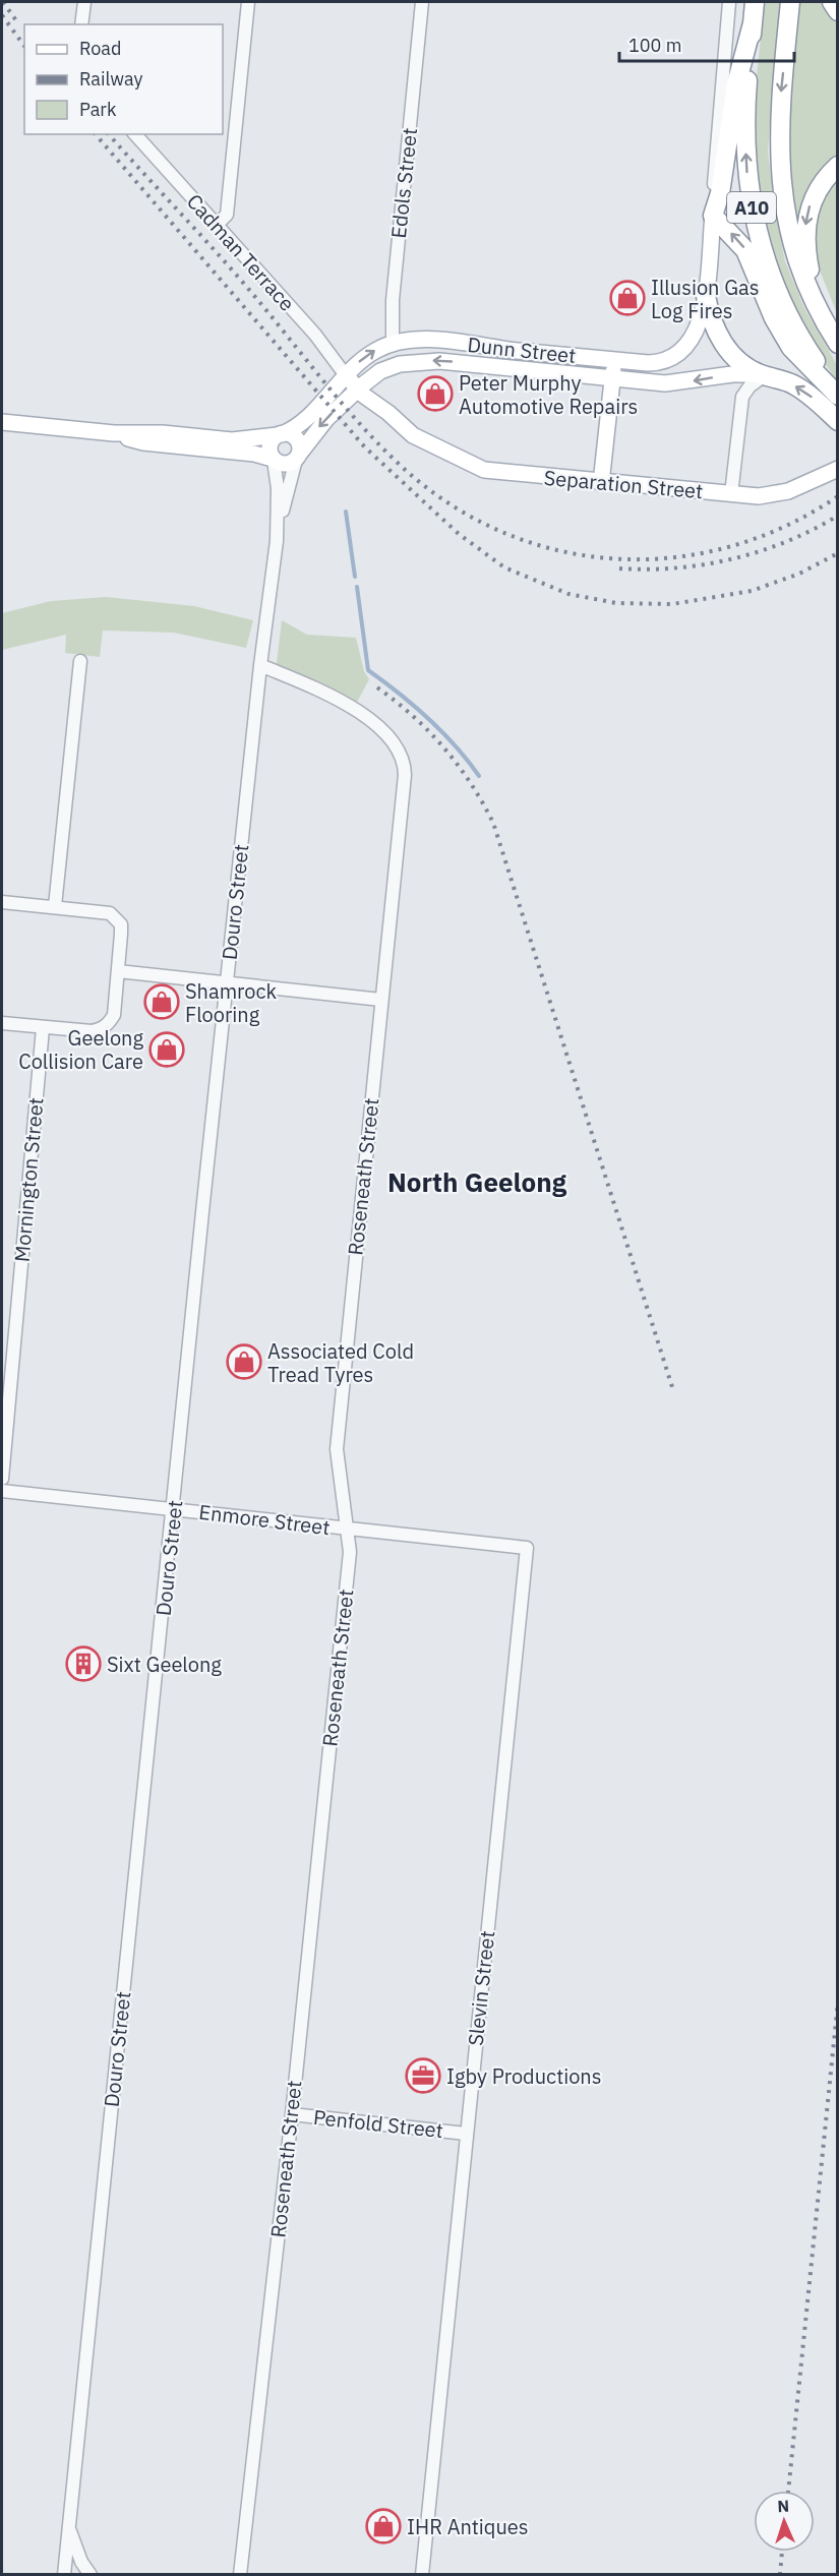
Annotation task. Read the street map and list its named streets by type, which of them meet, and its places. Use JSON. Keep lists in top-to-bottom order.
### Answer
{
  "streets": {
    "highway": ["A10"],
    "main road": ["Edols Street", "Dunn Street", "Separation Street"],
    "street": [
      "Cadman Terrace",
      "Douro Street",
      "Roseneath Street",
      "Mornington Street",
      "Enmore Street",
      "Slevin Street",
      "Penfold Street"
    ]
  },
  "crossings": [
    ["Edols Street", "Dunn Street"],
    ["Cadman Terrace", "Dunn Street"],
    ["Dunn Street", "Separation Street"],
    ["Douro Street", "Roseneath Street"],
    ["Douro Street", "Enmore Street"],
    ["Roseneath Street", "Enmore Street"],
    ["Roseneath Street", "Penfold Street"],
    ["Enmore Street", "Slevin Street"],
    ["Slevin Street", "Penfold Street"]
  ],
  "districts": ["North Geelong"],
  "places": {
    "shop": [
      "Illusion Gas Log Fires",
      "Peter Murphy Automotive Repairs",
      "Shamrock Flooring",
      "Geelong Collision Care",
      "Associated Cold Tread Tyres",
      "IHR Antiques"
    ],
    "building": ["Sixt Geelong"],
    "office": ["Igby Productions"]
  },
  "legend": ["Road", "Railway", "Park"],
  "scale_bar": "100 m",
  "north": "top"
}
